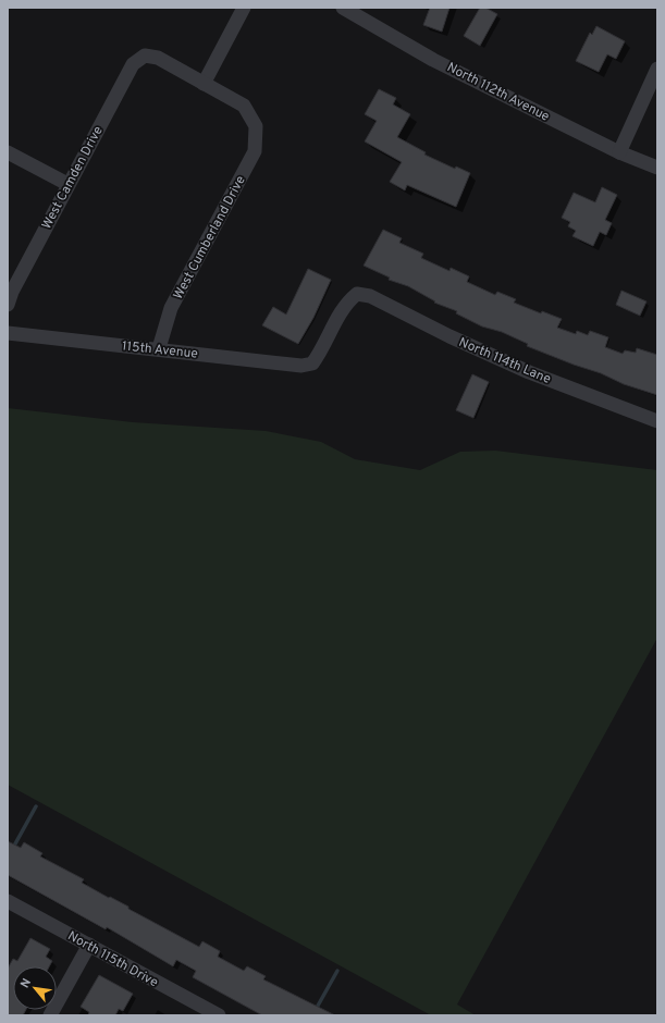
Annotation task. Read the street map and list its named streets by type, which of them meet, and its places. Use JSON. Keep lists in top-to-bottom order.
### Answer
{
  "streets": {
    "street": [
      "North 112th Avenue",
      "West Camden Drive",
      "West Cumberland Drive",
      "115th Avenue",
      "North 114th Lane",
      "North 115th Drive"
    ]
  },
  "crossings": [
    ["West Camden Drive", "West Cumberland Drive"],
    ["West Cumberland Drive", "115th Avenue"],
    ["115th Avenue", "North 114th Lane"]
  ],
  "north": "top left"
}
